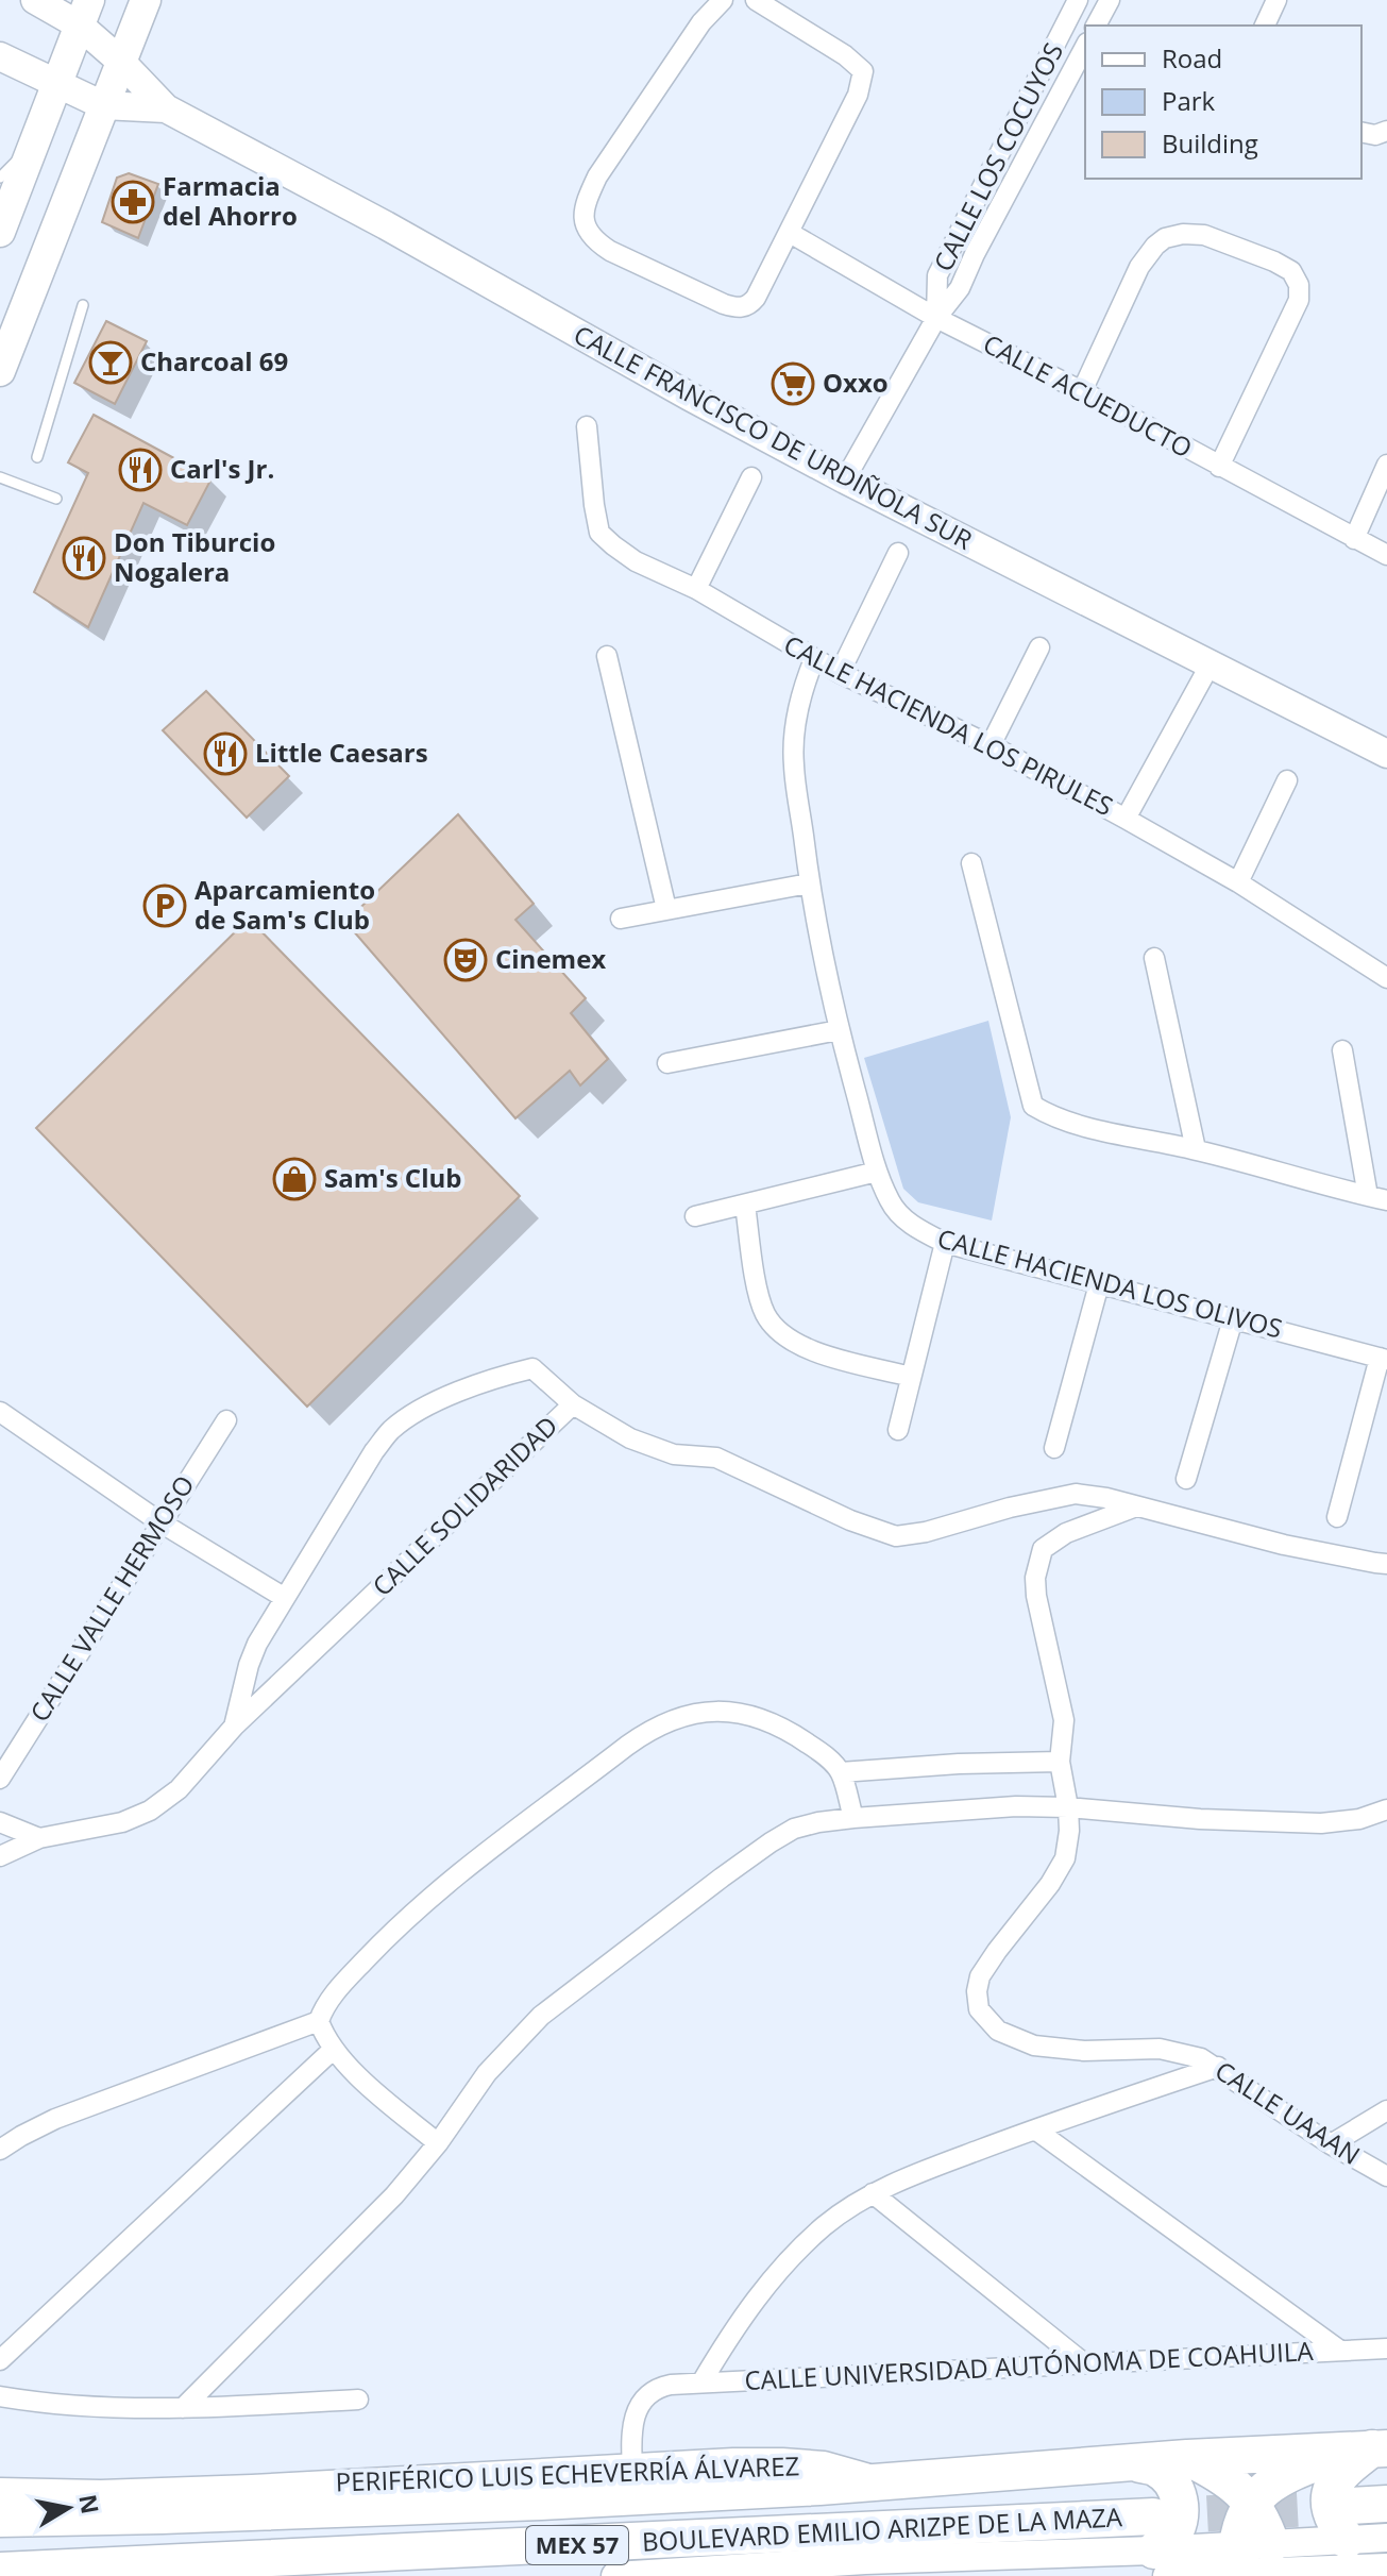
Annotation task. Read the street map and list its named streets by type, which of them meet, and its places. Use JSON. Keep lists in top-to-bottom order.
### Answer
{
  "streets": {
    "highway": ["PERIFÉRICO LUIS ECHEVERRÍA ÁLVAREZ", "BOULEVARD EMILIO ARIZPE DE LA MAZA", "MEX 57"],
    "main road": ["CALLE FRANCISCO DE URDIÑOLA SUR"],
    "street": [
      "CALLE LOS COCUYOS",
      "CALLE ACUEDUCTO",
      "CALLE HACIENDA LOS PIRULES",
      "CALLE HACIENDA LOS OLIVOS",
      "CALLE SOLIDARIDAD",
      "CALLE VALLE HERMOSO",
      "CALLE UAAAN",
      "CALLE UNIVERSIDAD AUTÓNOMA DE COAHUILA"
    ]
  },
  "crossings": [
    ["CALLE LOS COCUYOS", "CALLE ACUEDUCTO"],
    ["CALLE LOS COCUYOS", "CALLE FRANCISCO DE URDIÑOLA SUR"],
    ["CALLE HACIENDA LOS PIRULES", "CALLE HACIENDA LOS OLIVOS"],
    ["CALLE SOLIDARIDAD", "CALLE UAAAN"],
    ["CALLE UNIVERSIDAD AUTÓNOMA DE COAHUILA", "PERIFÉRICO LUIS ECHEVERRÍA ÁLVAREZ"],
    ["PERIFÉRICO LUIS ECHEVERRÍA ÁLVAREZ", "BOULEVARD EMILIO ARIZPE DE LA MAZA"]
  ],
  "places": {
    "pharmacy": ["Farmacia del Ahorro"],
    "bar": ["Charcoal 69"],
    "supermarket": ["Oxxo"],
    "restaurant": ["Carl's Jr.", "Don Tiburcio Nogalera", "Little Caesars"],
    "parking": ["Aparcamiento de Sam's Club"],
    "theatre": ["Cinemex"],
    "shop": ["Sam's Club"]
  },
  "legend": ["Road", "Park", "Building"],
  "north": "right"
}
